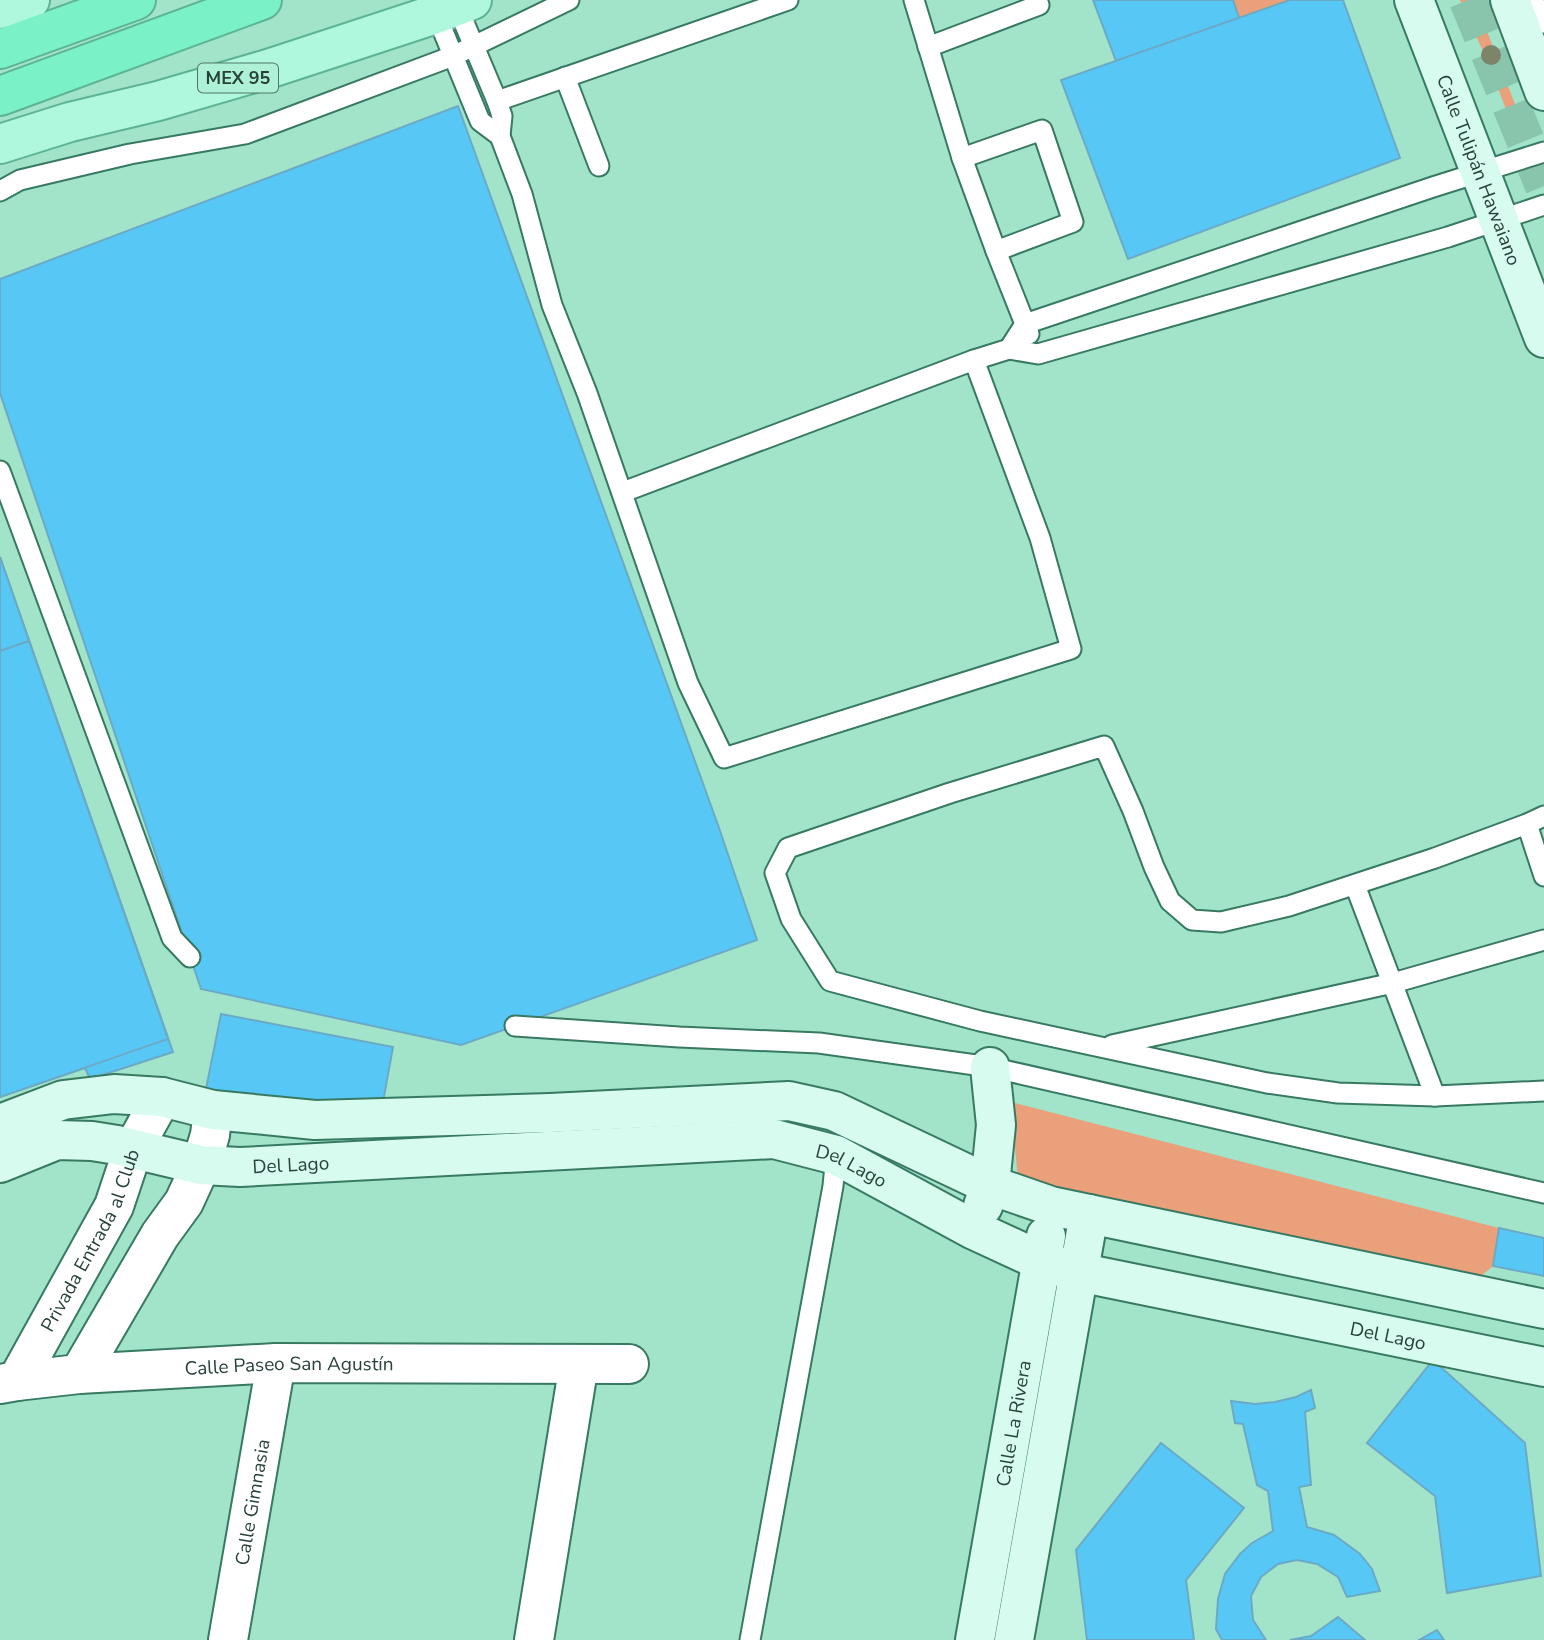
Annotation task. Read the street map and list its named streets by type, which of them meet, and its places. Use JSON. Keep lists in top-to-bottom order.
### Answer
{
  "streets": {
    "main road": ["MEX 95"],
    "street": [
      "Calle Tulipán Hawaiano",
      "Del Lago",
      "Privada Entrada al Club",
      "Calle Paseo San Agustín",
      "Calle La Rivera",
      "Calle Gimnasia"
    ]
  },
  "crossings": [
    ["Del Lago", "Privada Entrada al Club"],
    ["Del Lago", "Calle La Rivera"],
    ["Privada Entrada al Club", "Calle Paseo San Agustín"],
    ["Calle Paseo San Agustín", "Calle Gimnasia"]
  ]
}
